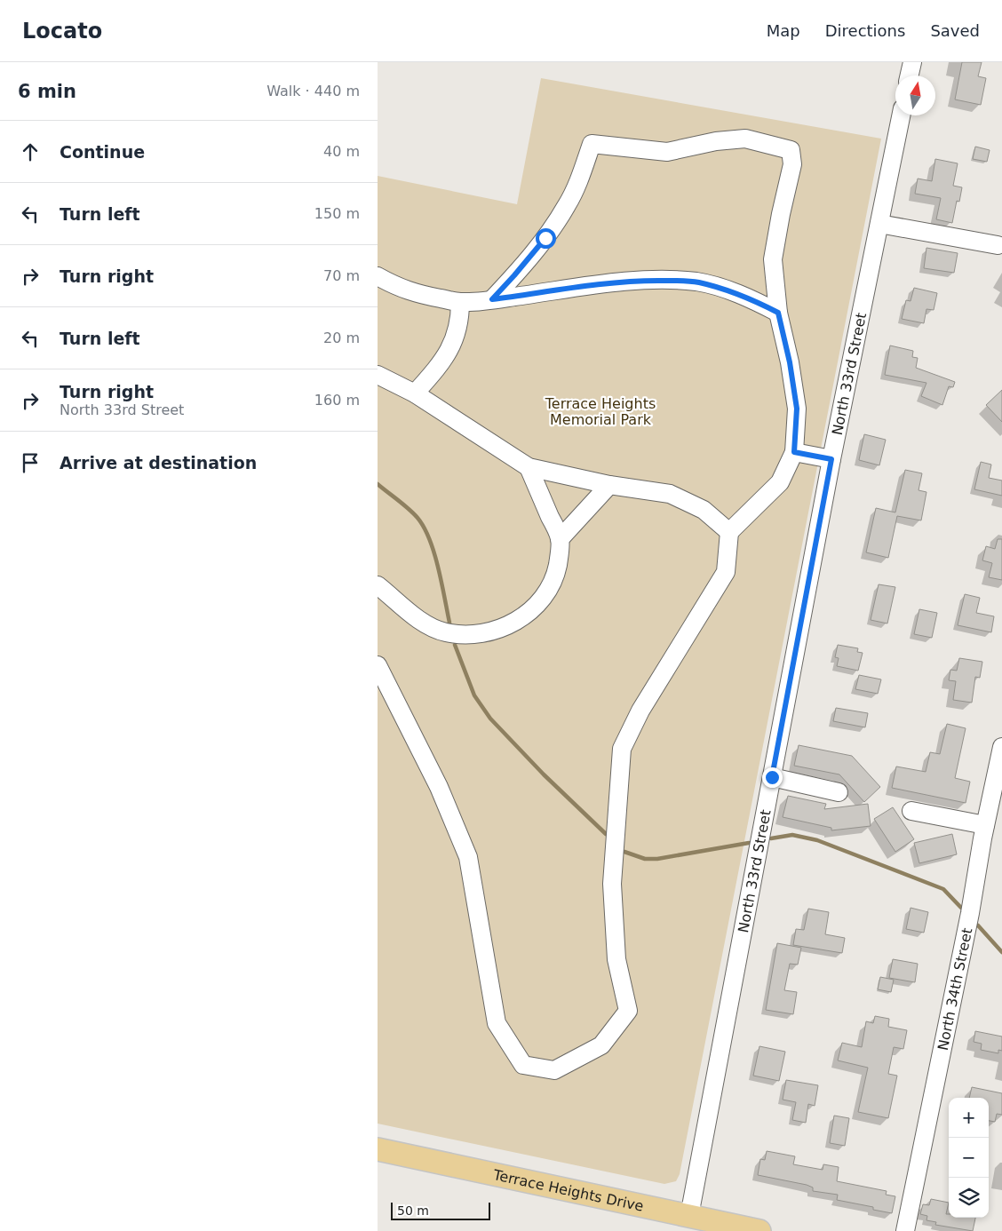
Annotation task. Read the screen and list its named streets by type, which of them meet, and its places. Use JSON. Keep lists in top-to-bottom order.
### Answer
{
  "streets": {
    "main road": ["Terrace Heights Drive"],
    "street": ["North 33rd Street", "North 34th Street"]
  },
  "crossings": [
    ["North 33rd Street", "Terrace Heights Drive"]
  ],
  "parks": ["Terrace Heights Memorial Park"],
  "scale_bar": "50 m",
  "north": "top",
  "page": {
    "header": "Locato",
    "nav": ["Map", "Directions", "Saved"],
    "heading": ["6 min", "Walk · 440 m"],
    "list": [
      ["Continue", "40 m"],
      ["Turn left", "150 m"],
      ["Turn right", "70 m"],
      ["Turn left", "20 m"],
      ["Turn right", "North 33rd Street", "160 m"],
      "Arrive at destination"
    ],
    "map_buttons": ["+", "−"],
    "scale": "50 m"
  }
}
